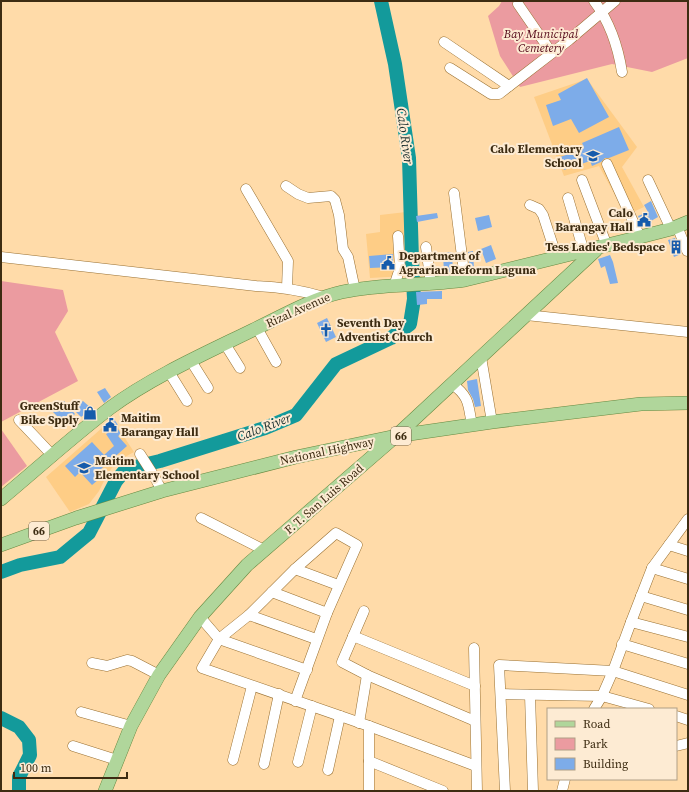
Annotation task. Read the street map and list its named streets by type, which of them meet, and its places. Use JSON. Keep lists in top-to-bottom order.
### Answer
{
  "streets": {
    "main road": [
      "Rizal Avenue",
      "66",
      "National Highway",
      "F. T. San Luis Road"
    ]
  },
  "crossings": [
    ["Rizal Avenue", "F. T. San Luis Road"],
    ["National Highway", "F. T. San Luis Road"]
  ],
  "water": ["Calo River"],
  "parks": ["Bay Municipal Cemetery"],
  "places": {
    "school or university": ["Calo Elementary School", "Maitim Elementary School"],
    "public building": ["Calo Barangay Hall", "Department of Agrarian Reform Laguna", "Maitim Barangay Hall"],
    "building": ["Tess Ladies' Bedspace"],
    "church": ["Seventh Day Adventist Church"],
    "shop": ["GreenStuff Bike Spply"]
  },
  "legend": ["Road", "Park", "Building"],
  "scale_bar": "100 m"
}
